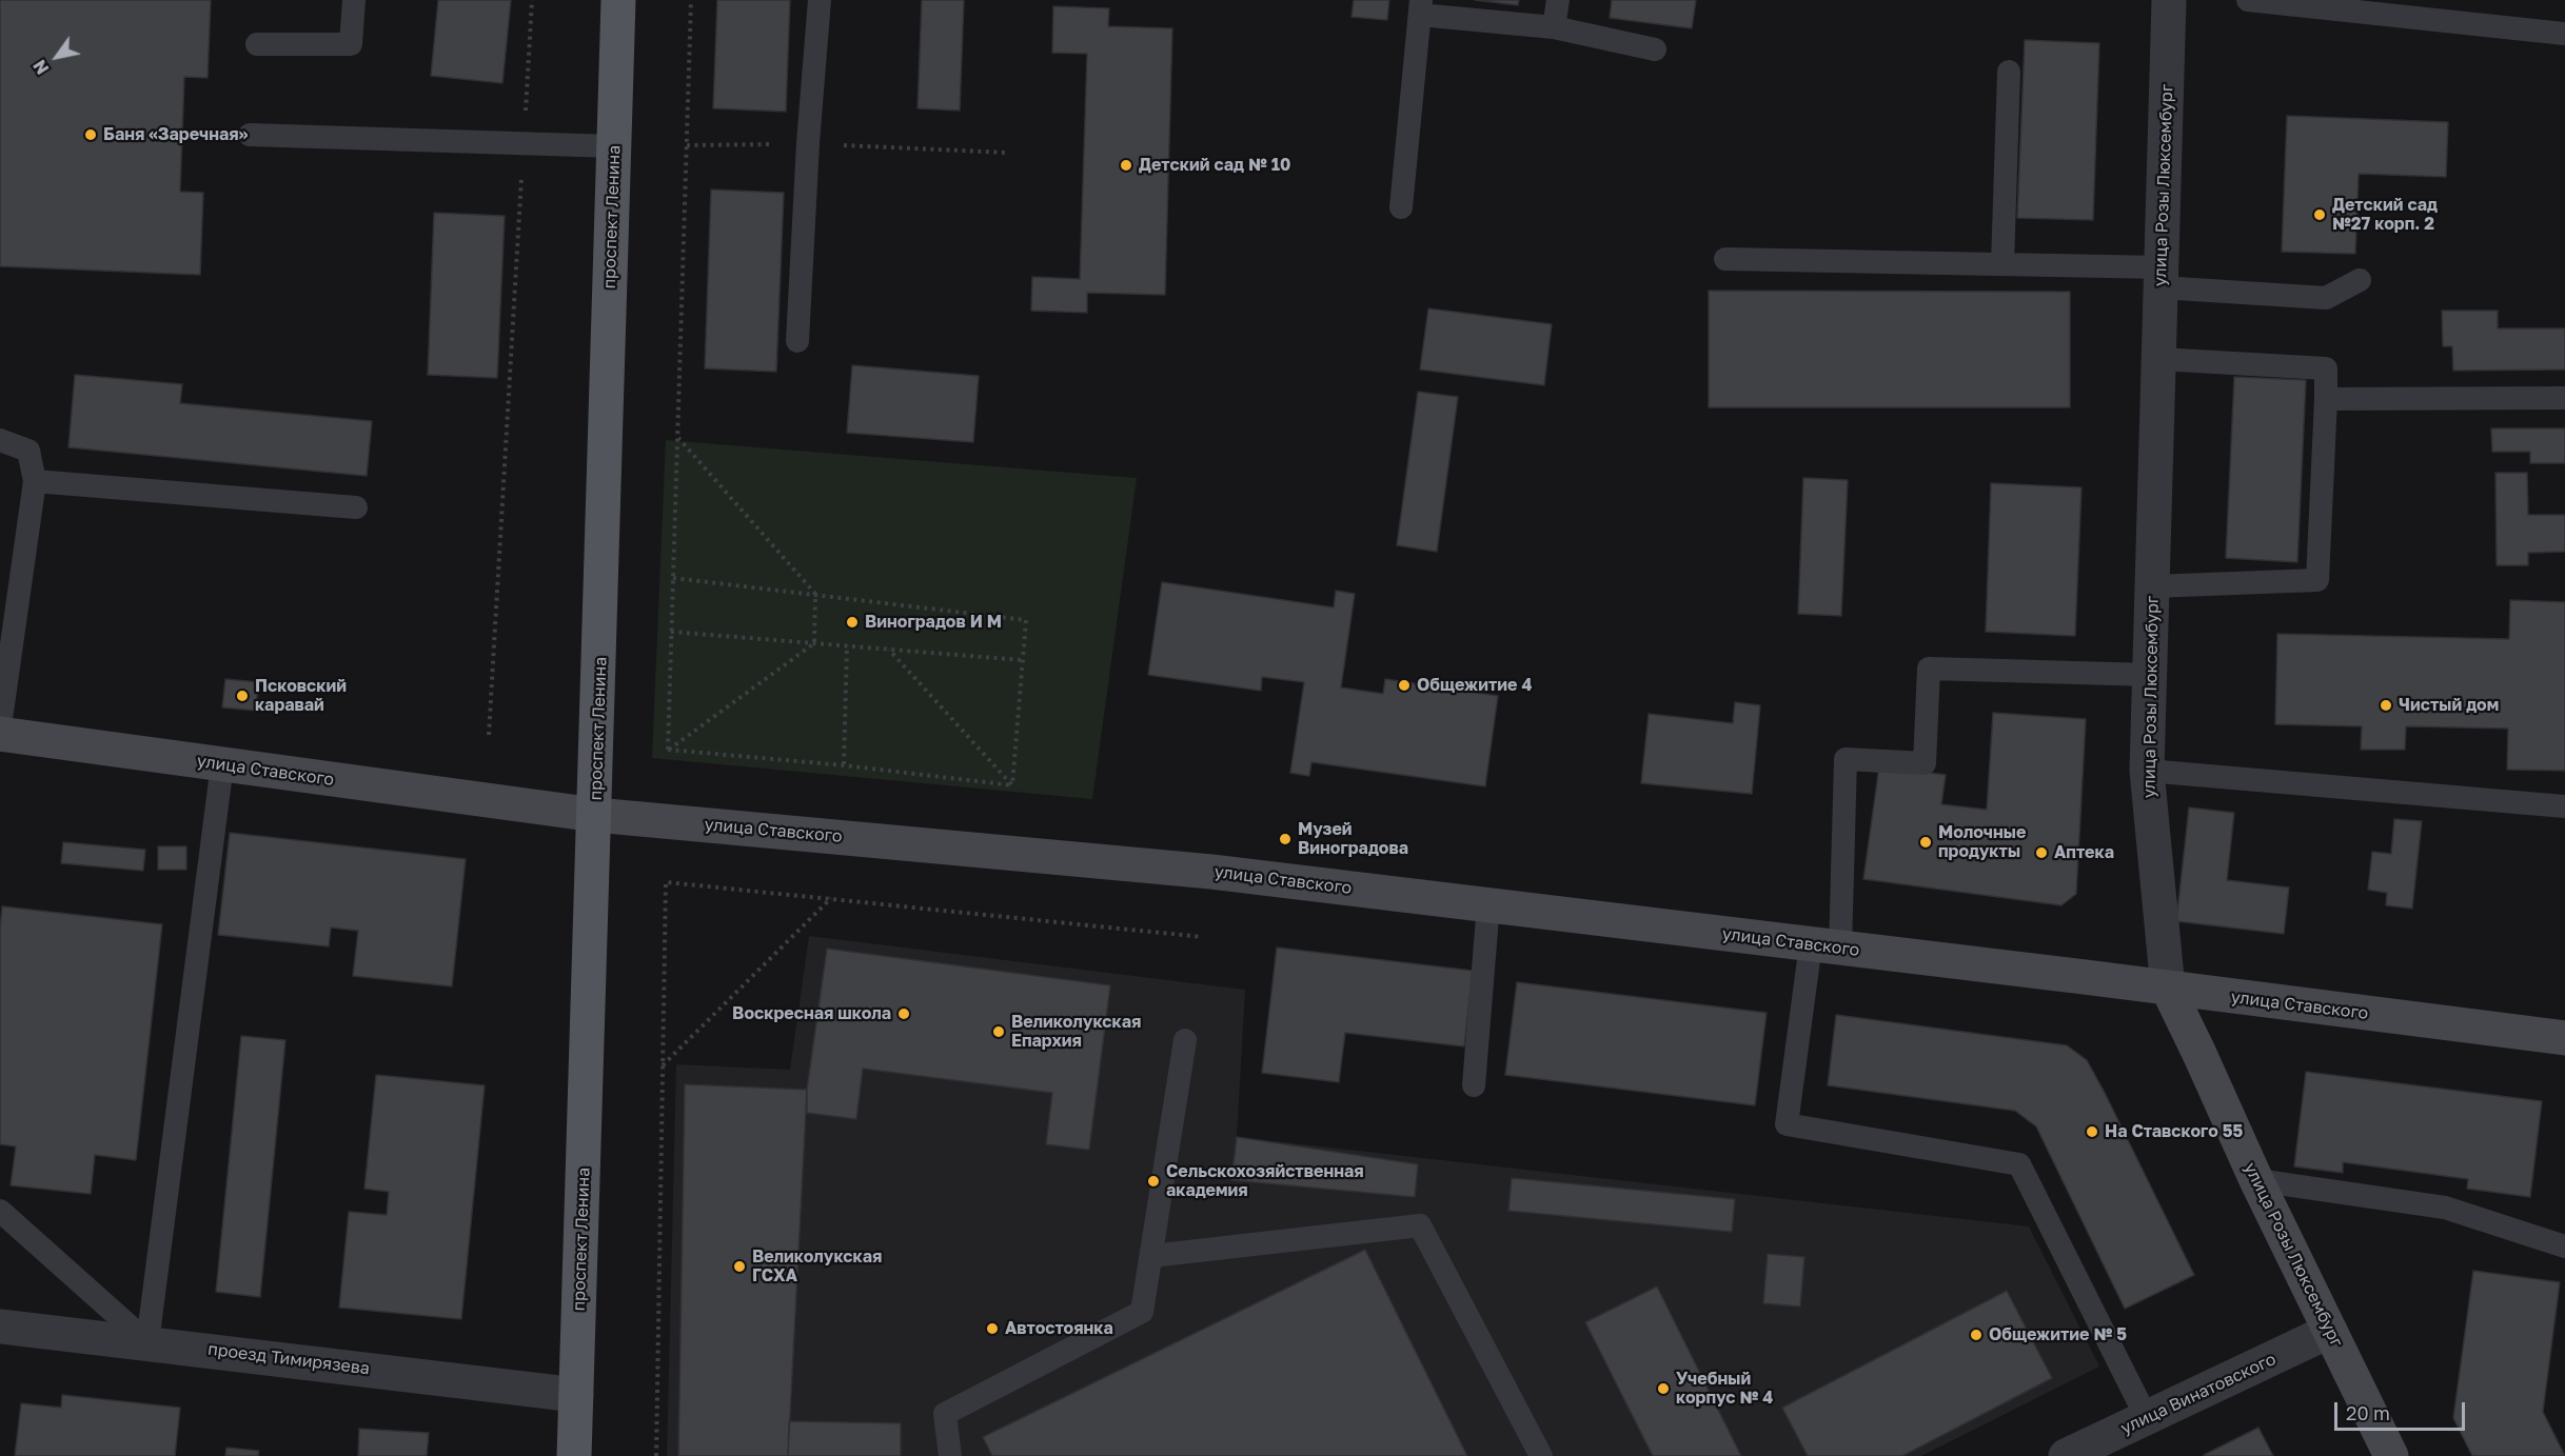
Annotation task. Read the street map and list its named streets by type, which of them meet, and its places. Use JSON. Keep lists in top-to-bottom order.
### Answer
{
  "streets": {
    "main road": ["проспект Ленина"],
    "street": [
      "улица Розы Люксембург",
      "улица Ставского",
      "проезд Тимирязева",
      "улица Винатовского"
    ]
  },
  "crossings": [
    ["улица Розы Люксембург", "улица Ставского"],
    ["улица Розы Люксембург", "улица Винатовского"],
    ["проспект Ленина", "улица Ставского"],
    ["проспект Ленина", "проезд Тимирязева"]
  ],
  "places": [
    "Баня «Заречная»",
    "Детский сад № 10",
    "Детский сад №27 корп. 2",
    "Виноградов И М",
    "Общежитие 4",
    "Псковский каравай",
    "Чистый дом",
    "Музей Виноградова",
    "Молочные продукты",
    "Аптека",
    "Воскресная школа",
    "Великолукская Епархия",
    "На Ставского 55",
    "Сельскохозяйственная академия",
    "Великолукская ГСХА",
    "Автостоянка",
    "Общежитие № 5",
    "Учебный корпус № 4"
  ],
  "scale_bar": "20 m",
  "north": "bottom left"
}
